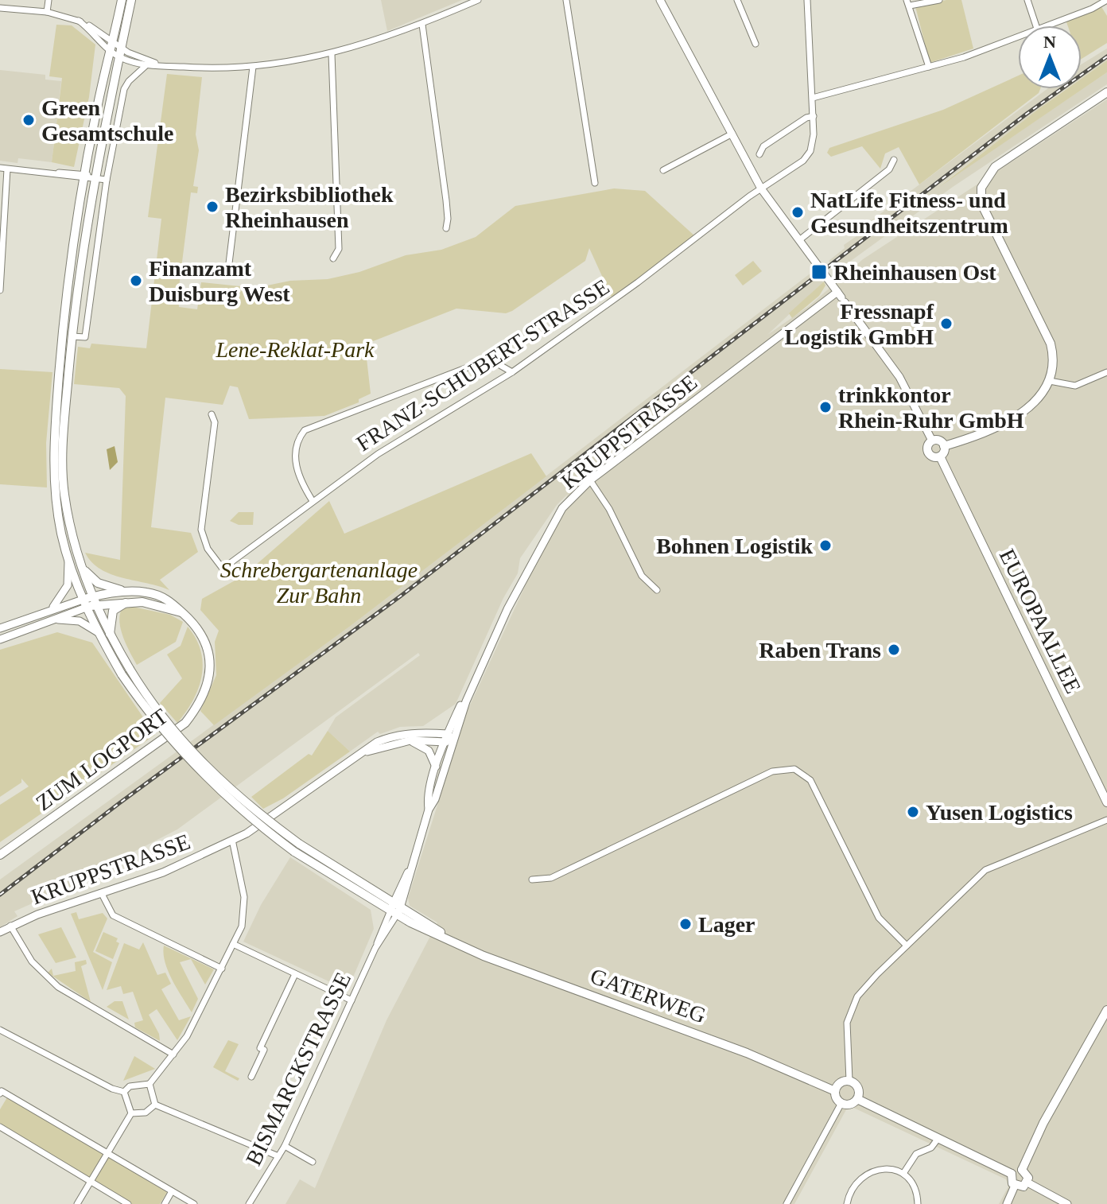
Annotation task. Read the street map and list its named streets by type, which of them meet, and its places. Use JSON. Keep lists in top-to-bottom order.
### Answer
{
  "streets": {
    "main road": ["EUROPAALLEE", "ZUM LOGPORT", "GATERWEG"],
    "street": ["FRANZ-SCHUBERT-STRASSE", "KRUPPSTRASSE", "BISMARCKSTRASSE"]
  },
  "crossings": [
    ["KRUPPSTRASSE", "BISMARCKSTRASSE"],
    ["GATERWEG", "BISMARCKSTRASSE"]
  ],
  "parks": ["Lene-Reklat-Park", "Schrebergartenanlage Zur Bahn"],
  "places": {
    "other": [
      "Green Gesamtschule",
      "Bezirksbibliothek Rheinhausen",
      "NatLife Fitness- und Gesundheitszentrum",
      "Finanzamt Duisburg West",
      "Fressnapf Logistik GmbH",
      "trinkkontor Rhein-Ruhr GmbH",
      "Bohnen Logistik",
      "Raben Trans",
      "Yusen Logistics",
      "Lager"
    ],
    "transit": ["Rheinhausen Ost"]
  },
  "north": "top"
}
